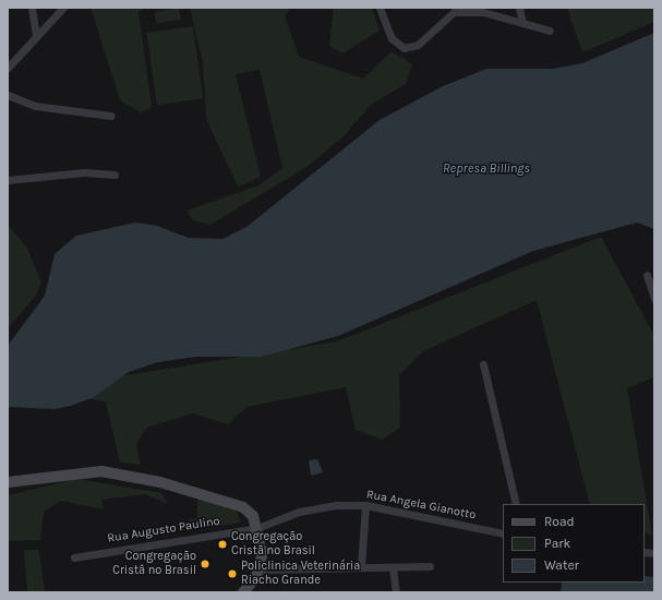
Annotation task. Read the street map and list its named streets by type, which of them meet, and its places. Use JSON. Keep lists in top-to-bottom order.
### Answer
{
  "streets": {
    "street": ["Rua Angela Gianotto", "Rua Augusto Paulino"]
  },
  "crossings": [
    ["Rua Angela Gianotto", "Rua Augusto Paulino"]
  ],
  "water": ["Represa Billings"],
  "places": ["Congregação Cristã no Brasil", "Congregação Cristâ no Brasil", "Policlinica Veterinária Riacho Grande"],
  "legend": ["Road", "Park", "Water"]
}
